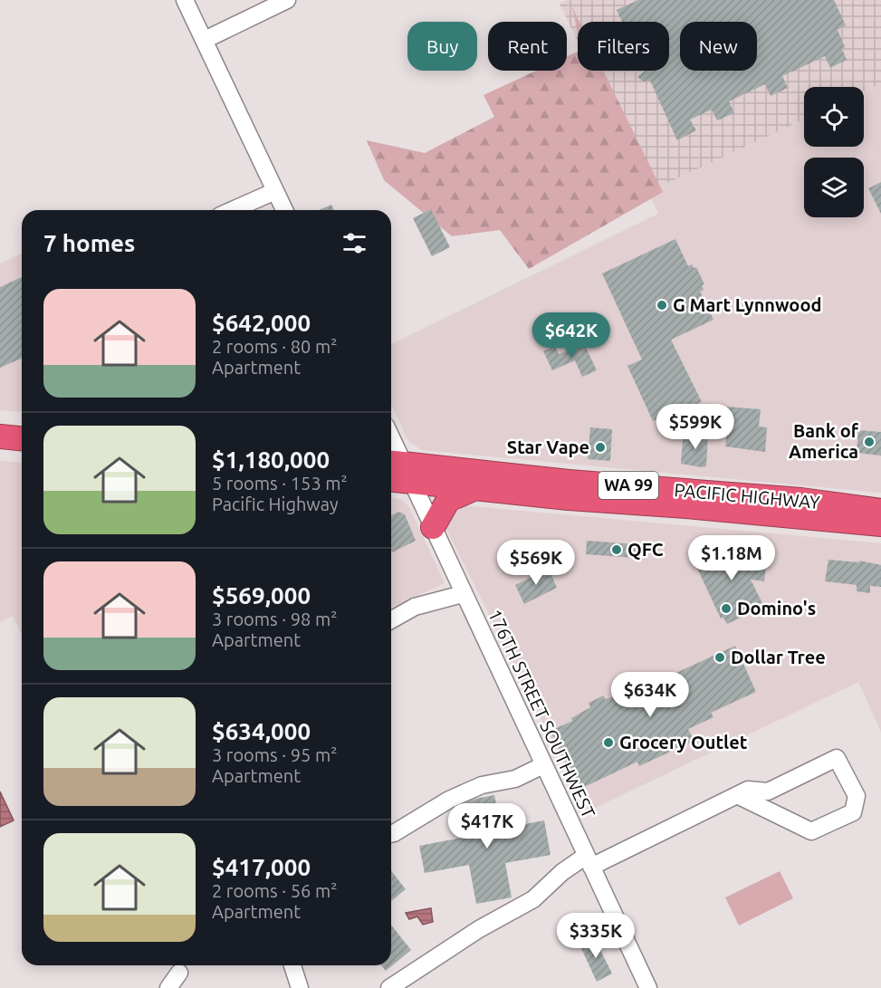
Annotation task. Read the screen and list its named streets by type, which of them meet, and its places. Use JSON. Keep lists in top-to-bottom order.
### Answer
{
  "streets": {
    "highway": ["WA 99", "PACIFIC HIGHWAY"],
    "street": ["176TH STREET SOUTHWEST"]
  },
  "crossings": [
    ["PACIFIC HIGHWAY", "176TH STREET SOUTHWEST"]
  ],
  "places": [
    "G Mart Lynnwood",
    "Bank of America",
    "Star Vape",
    "QFC",
    "Domino's",
    "Dollar Tree",
    "Grocery Outlet"
  ],
  "page": {
    "chip": [
      "Buy",
      "Rent",
      "Filters",
      "New"
    ],
    "heading": "7 homes",
    "list": [
      {
        "name": "$642,000",
        "note": "2 rooms · 80 m² · Apartment"
      },
      {
        "name": "$1,180,000",
        "note": "5 rooms · 153 m² · Pacific Highway"
      },
      {
        "name": "$569,000",
        "note": "3 rooms · 98 m² · Apartment"
      },
      {
        "name": "$634,000",
        "note": "3 rooms · 95 m² · Apartment"
      },
      {
        "name": "$417,000",
        "note": "2 rooms · 56 m² · Apartment"
      }
    ],
    "price": [
      "$642K",
      "$599K",
      "$1.18M",
      "$569K",
      "$634K",
      "$417K",
      "$335K"
    ]
  }
}
